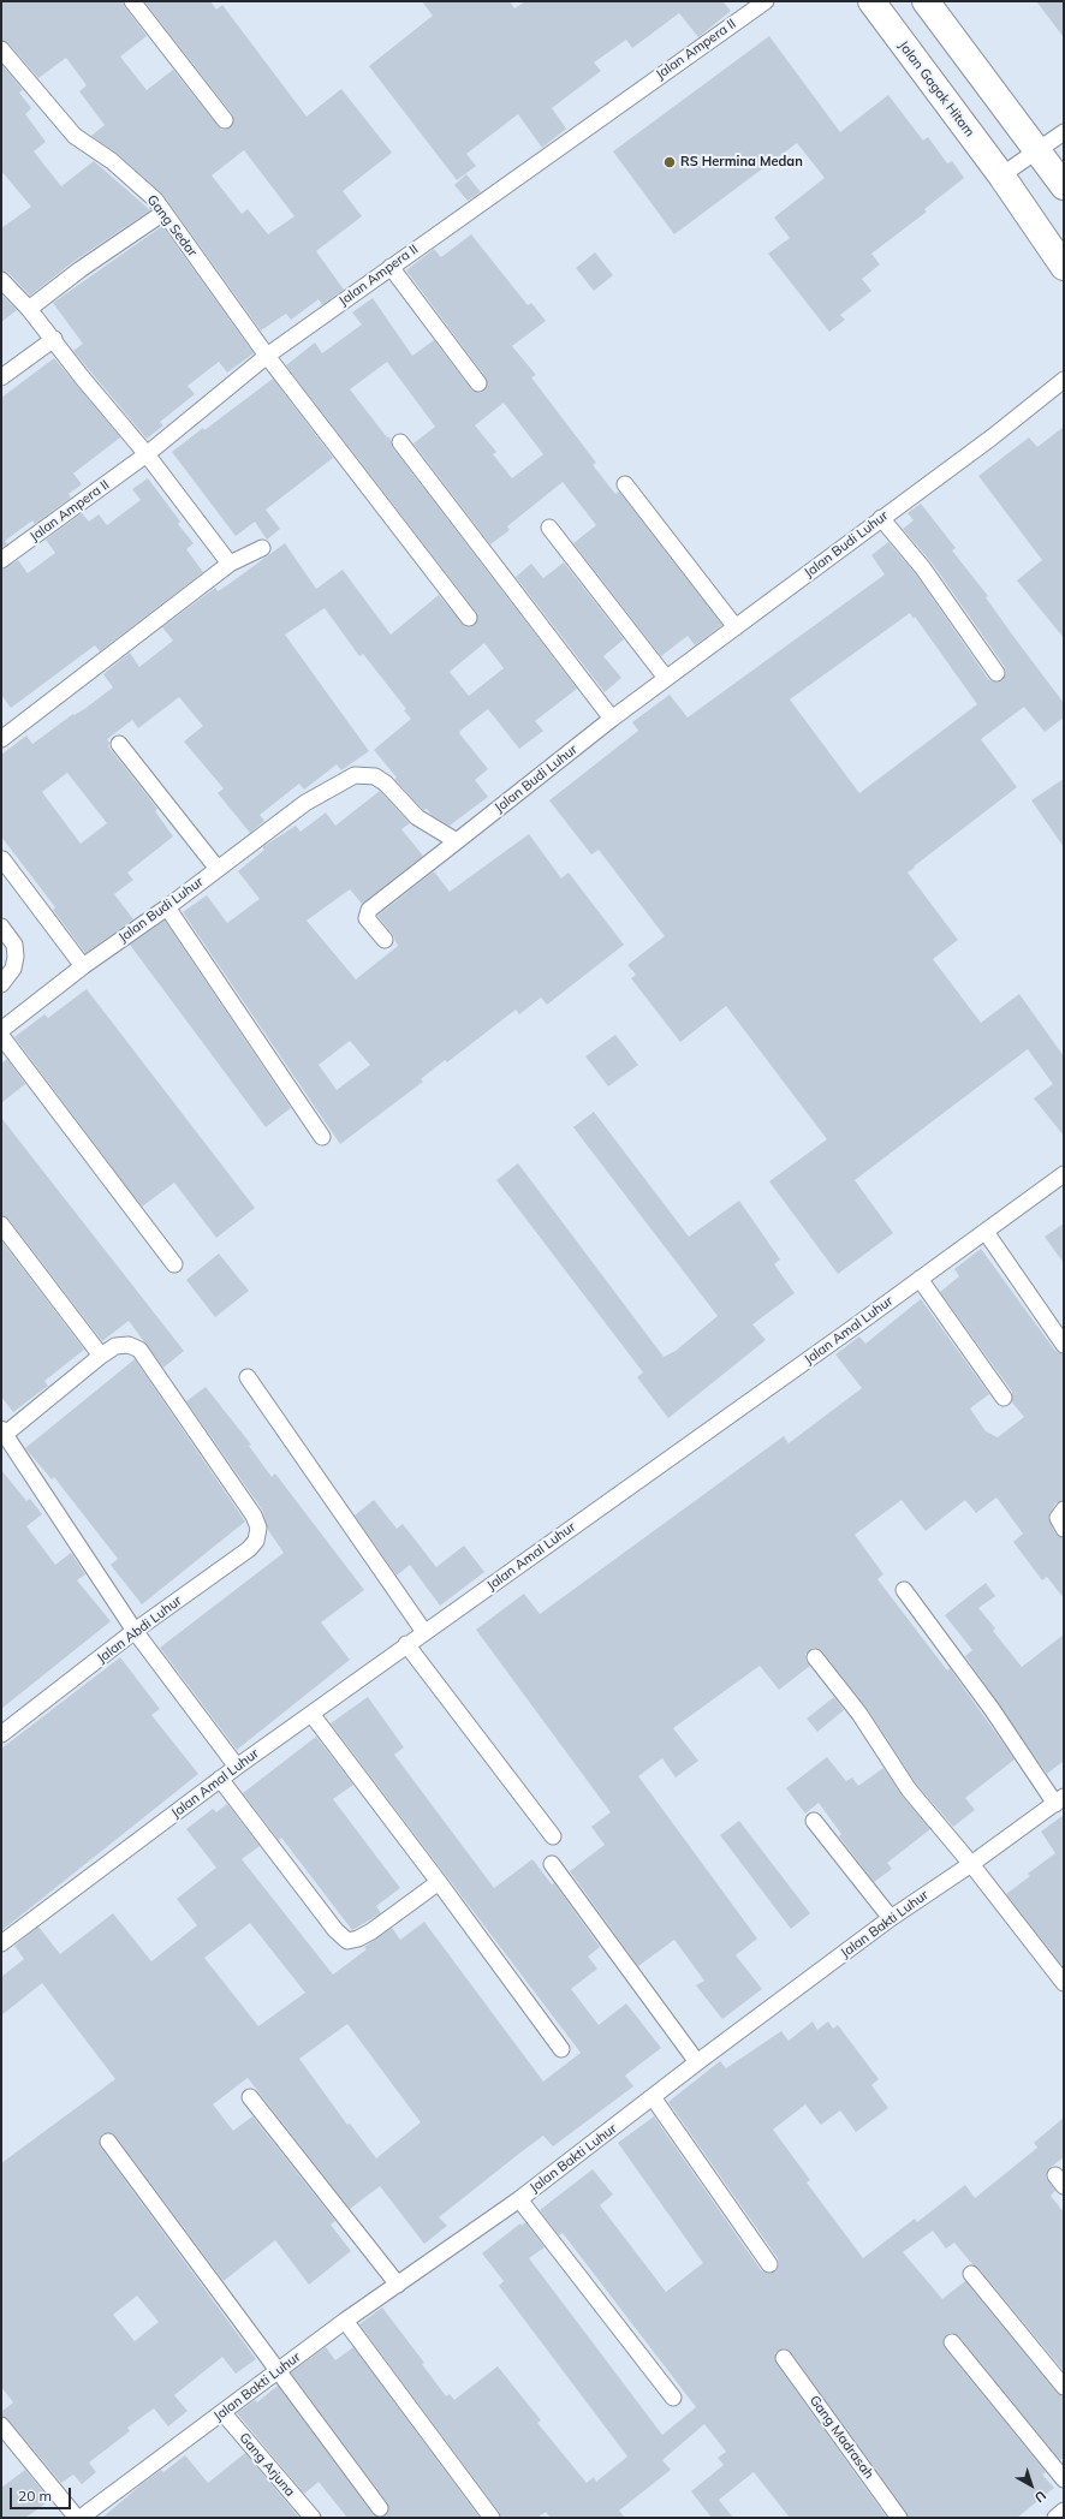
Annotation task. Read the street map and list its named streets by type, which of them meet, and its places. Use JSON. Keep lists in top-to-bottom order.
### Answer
{
  "streets": {
    "highway": ["Jalan Gagak Hitam"],
    "street": [
      "Jalan Ampera II",
      "Gang Sedar",
      "Jalan Budi Luhur",
      "Jalan Amal Luhur",
      "Jalan Abdi Luhur",
      "Jalan Bakti Luhur",
      "Gang Madrasah",
      "Gang Arjuna"
    ]
  },
  "crossings": [
    ["Jalan Ampera II", "Gang Sedar"],
    ["Jalan Bakti Luhur", "Gang Arjuna"]
  ],
  "places": ["RS Hermina Medan"],
  "scale_bar": "20 m",
  "north": "bottom right"
}
